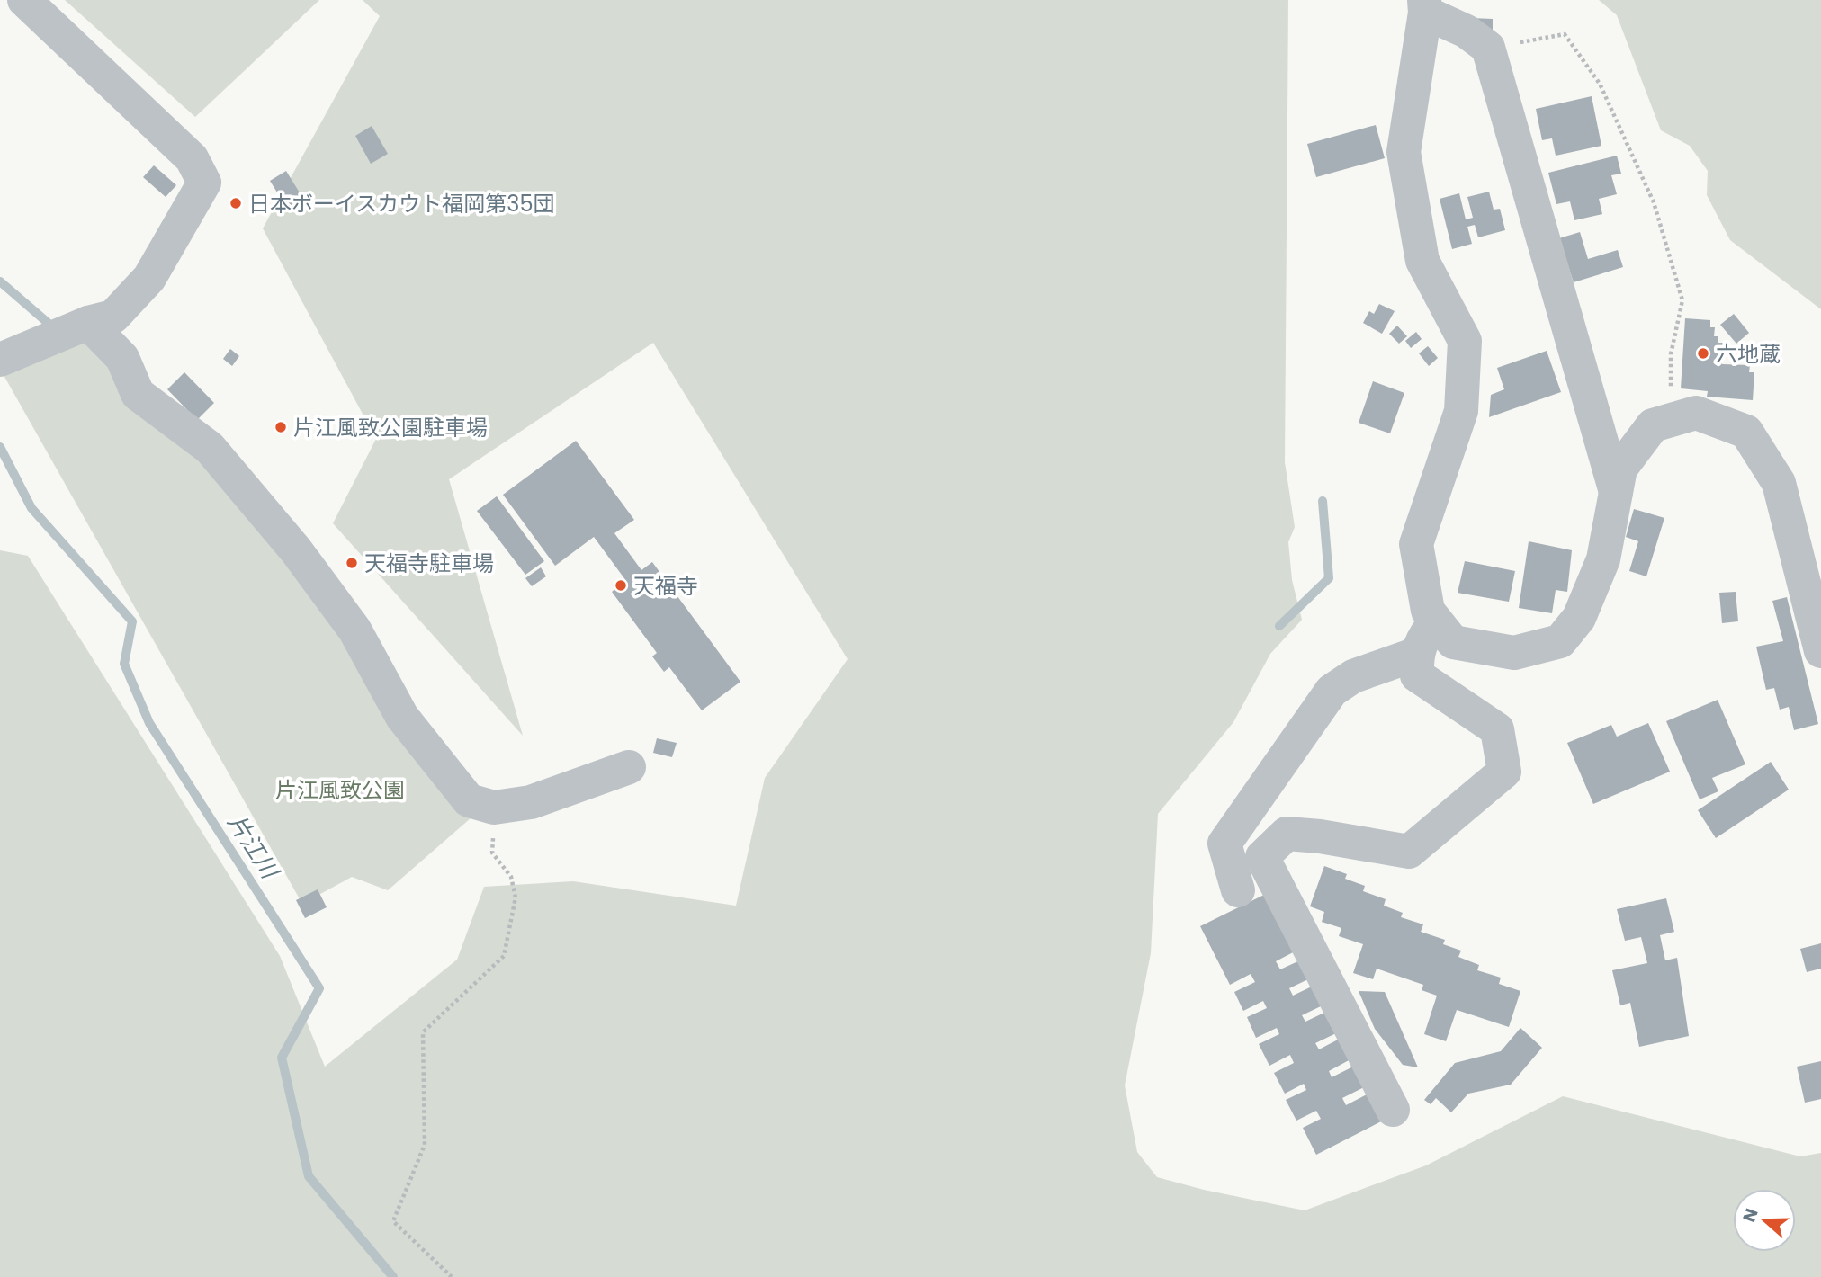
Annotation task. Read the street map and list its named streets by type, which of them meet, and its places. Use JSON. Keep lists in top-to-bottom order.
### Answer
{
  "water": ["片江川"],
  "parks": ["片江風致公園"],
  "places": [
    "日本ボーイスカウト福岡第35団",
    "六地蔵",
    "片江風致公園駐車場",
    "天福寺駐車場",
    "天福寺"
  ],
  "north": "left"
}
